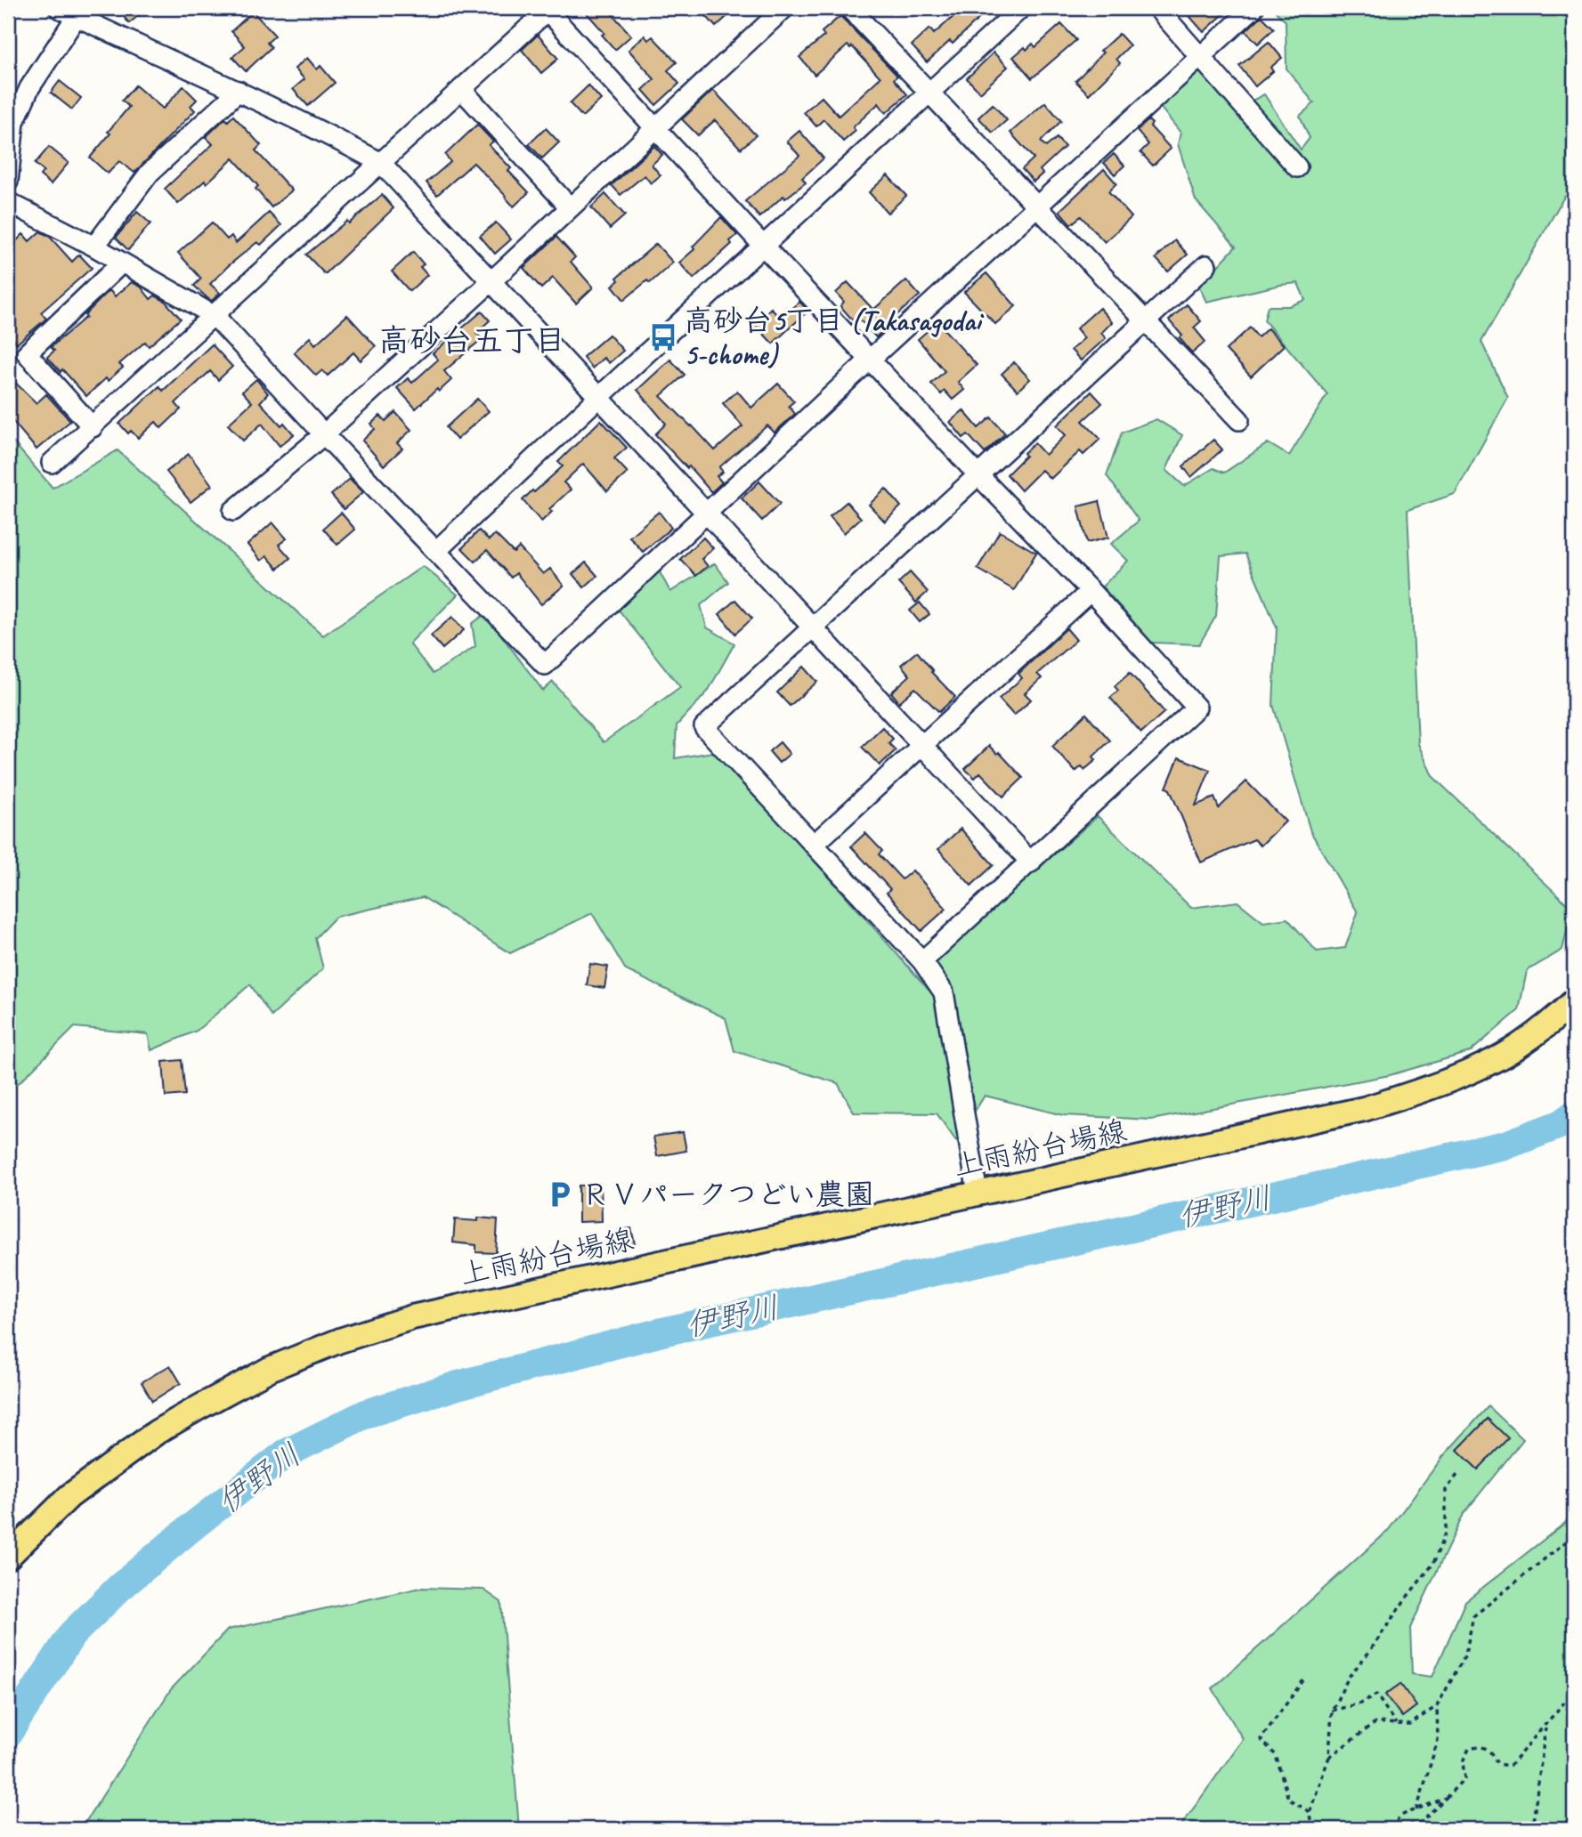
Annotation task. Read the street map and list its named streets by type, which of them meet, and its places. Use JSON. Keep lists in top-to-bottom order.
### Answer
{
  "streets": {
    "main road": ["上雨紛台場線"]
  },
  "districts": ["高砂台五丁目"],
  "water": ["伊野川"],
  "places": {
    "bus stop": ["高砂台5丁目 (Takasagodai 5-chome)"],
    "parking": ["ＲＶパークつどい農園"]
  }
}
